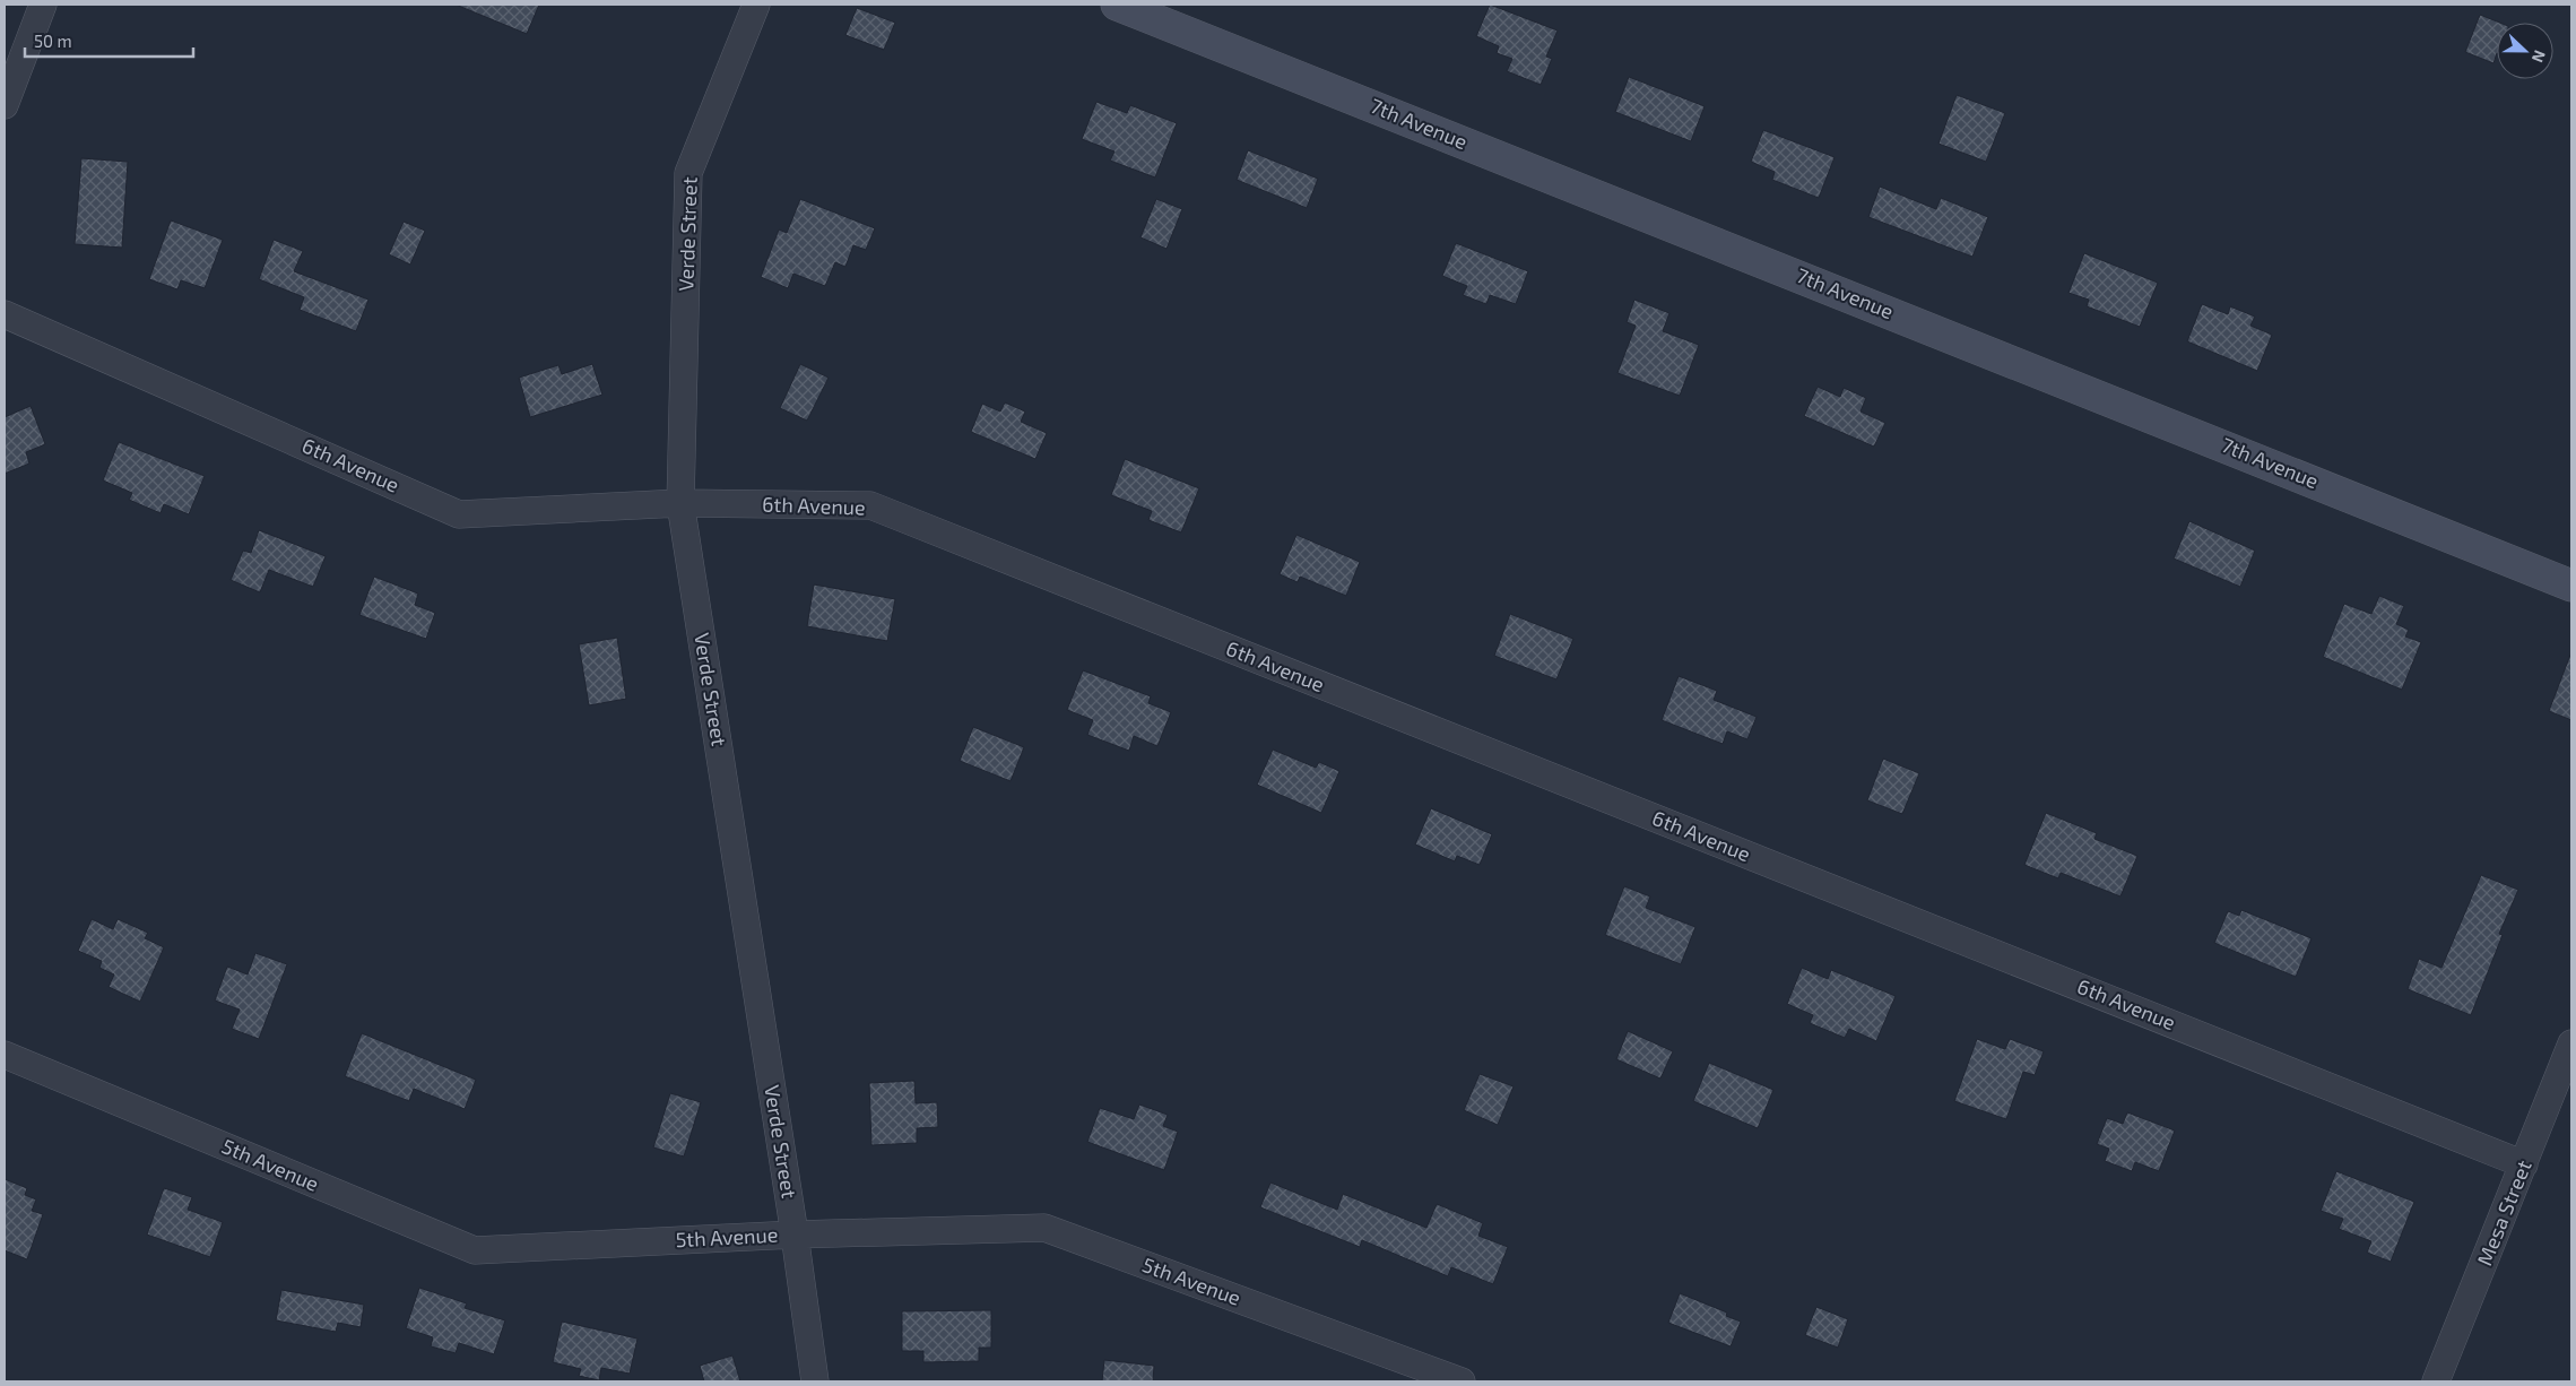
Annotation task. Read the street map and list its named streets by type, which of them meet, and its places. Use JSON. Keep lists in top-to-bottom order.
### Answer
{
  "streets": {
    "street": [
      "7th Avenue",
      "Verde Street",
      "6th Avenue",
      "5th Avenue",
      "Mesa Street"
    ]
  },
  "crossings": [
    ["Verde Street", "6th Avenue"],
    ["Verde Street", "5th Avenue"],
    ["6th Avenue", "Mesa Street"]
  ],
  "scale_bar": "50 m",
  "north": "right"
}
